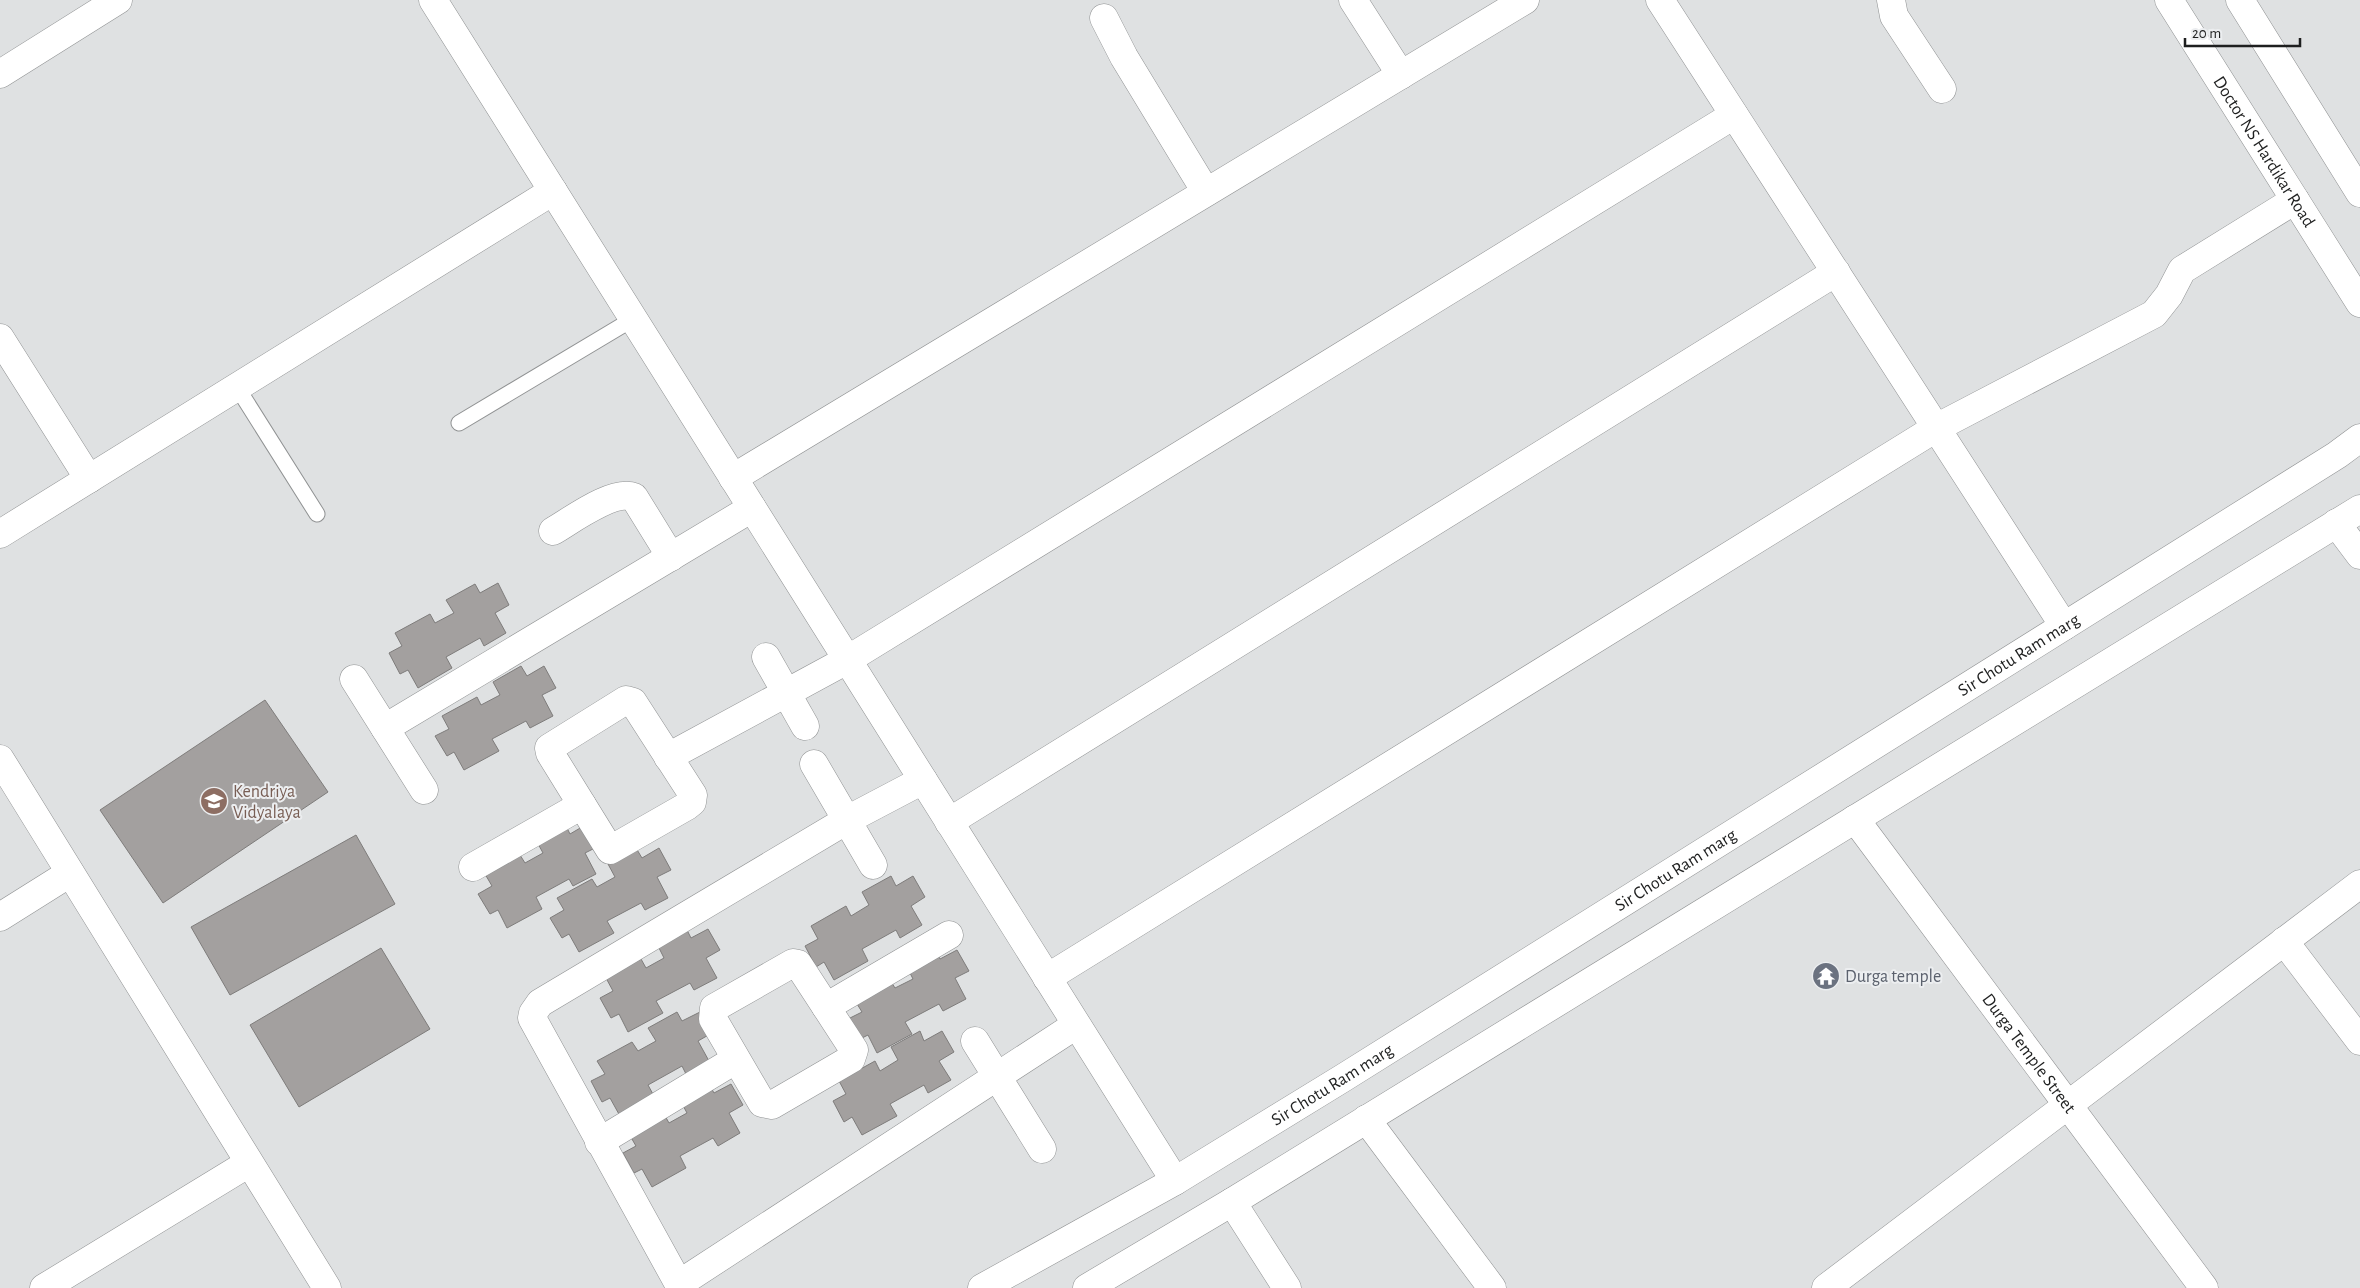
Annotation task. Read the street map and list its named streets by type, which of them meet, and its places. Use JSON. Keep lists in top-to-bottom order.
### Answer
{
  "streets": {
    "street": ["Doctor NS Hardikar Road", "Sir Chotu Ram marg", "Durga Temple Street"]
  },
  "places": {
    "school or university": ["Kendriya Vidyalaya"],
    "temple": ["Durga temple"]
  },
  "scale_bar": "20 m"
}
